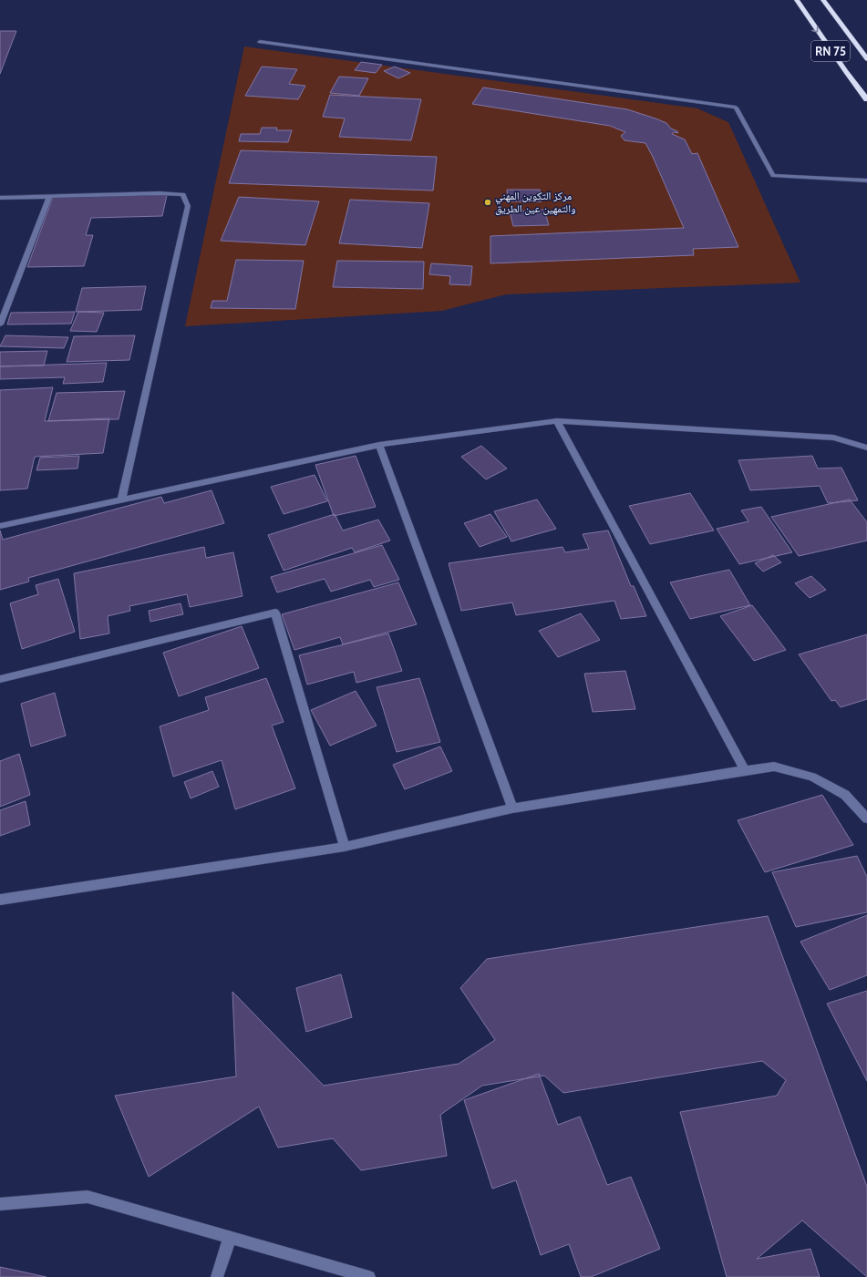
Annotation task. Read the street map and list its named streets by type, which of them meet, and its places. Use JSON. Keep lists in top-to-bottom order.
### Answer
{
  "streets": {
    "highway": ["RN 75"]
  },
  "places": ["مركز التكوين المهني والتمهين عين الطريق"]
}
